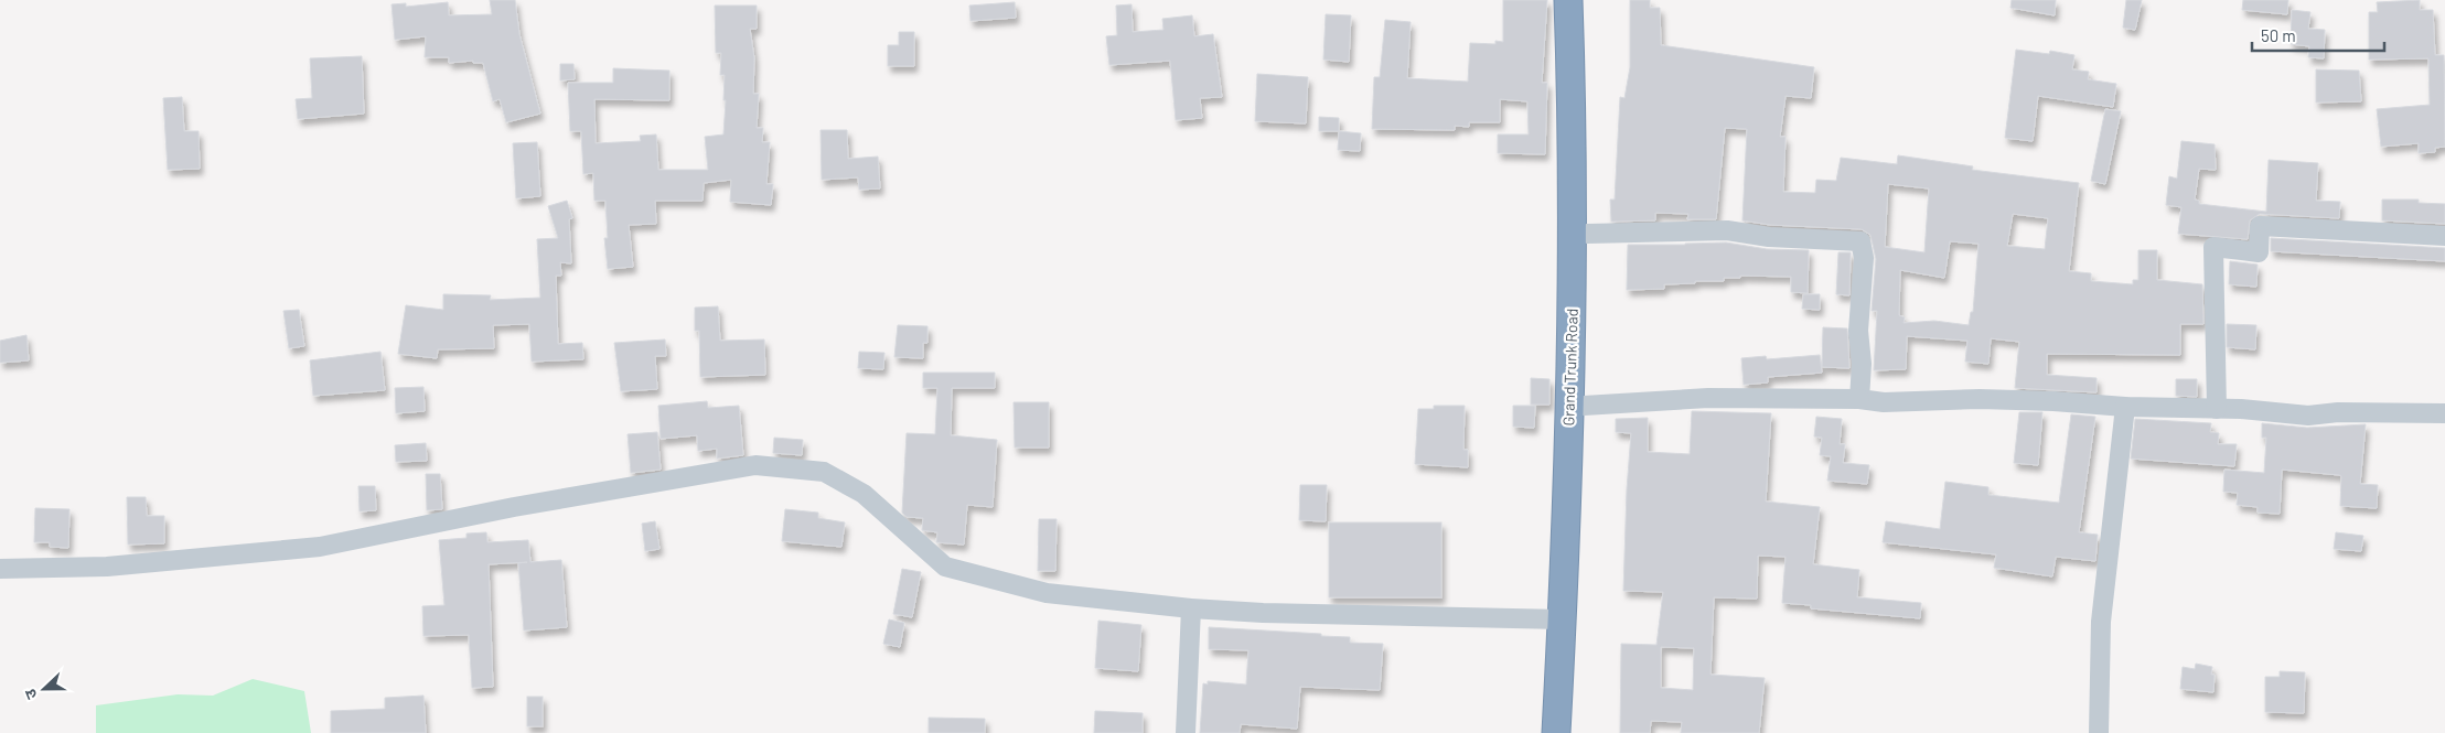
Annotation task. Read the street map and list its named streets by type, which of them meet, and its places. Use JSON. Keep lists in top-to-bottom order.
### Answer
{
  "streets": {
    "highway": ["Grand Trunk Road"]
  },
  "scale_bar": "50 m",
  "north": "left"
}
